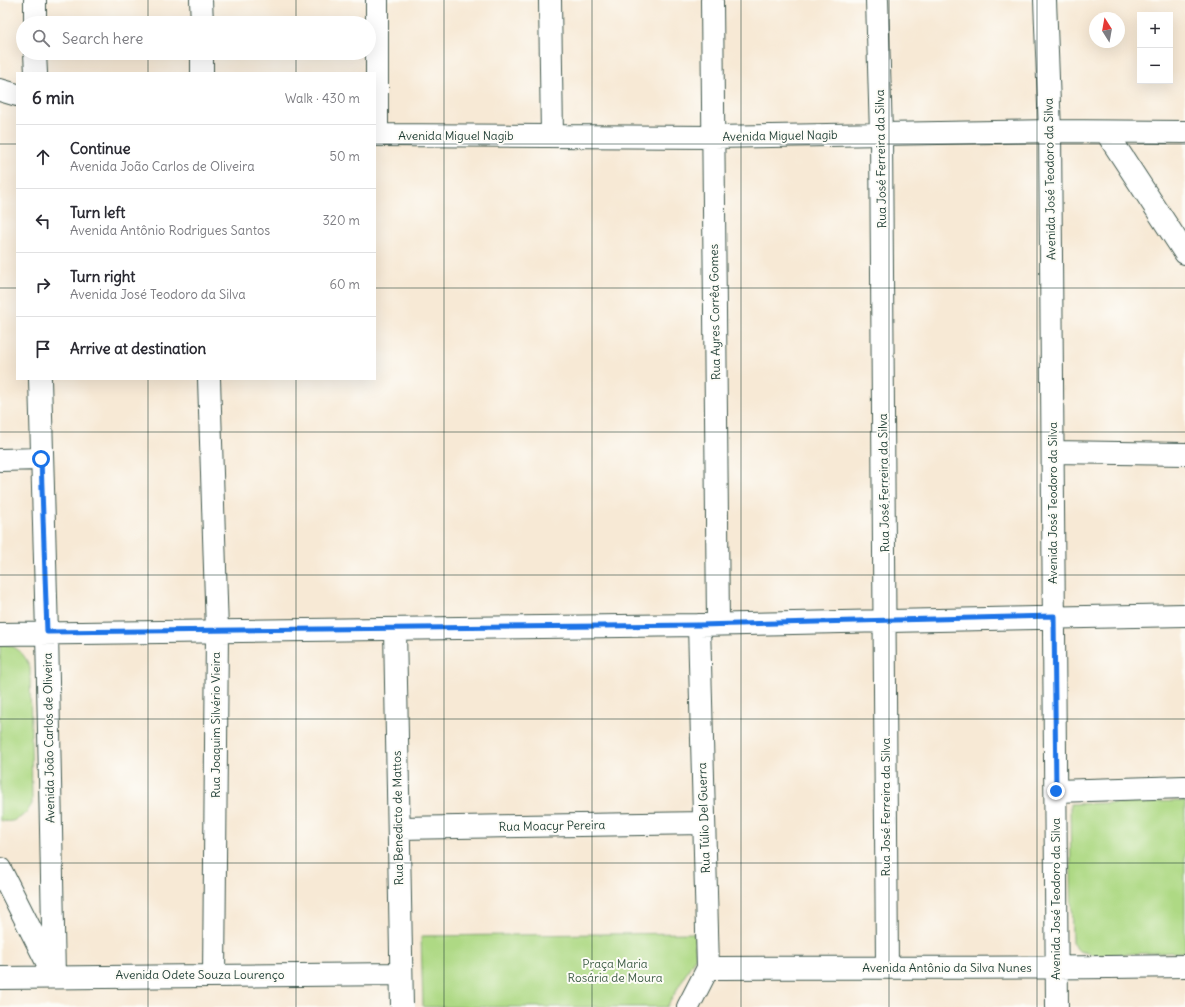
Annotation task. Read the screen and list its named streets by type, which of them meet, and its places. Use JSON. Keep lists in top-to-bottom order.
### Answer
{
  "streets": {
    "street": [
      "Avenida Miguel Nagib",
      "Rua José Ferreira da Silva",
      "Avenida José Teodoro da Silva",
      "Rua Ayres Corrêa Gomes",
      "Rua Joaquim Silvério Vieira",
      "Avenida João Carlos de Oliveira",
      "Rua Benedicto de Mattos",
      "Rua Túlio Del Guerra",
      "Rua Moacyr Pereira",
      "Avenida Antônio da Silva Nunes",
      "Avenida Odete Souza Lourenço"
    ]
  },
  "crossings": [
    ["Avenida Miguel Nagib", "Rua José Ferreira da Silva"],
    ["Avenida Miguel Nagib", "Avenida José Teodoro da Silva"],
    ["Avenida Miguel Nagib", "Rua Ayres Corrêa Gomes"],
    ["Rua José Ferreira da Silva", "Avenida Antônio da Silva Nunes"],
    ["Avenida José Teodoro da Silva", "Avenida Antônio da Silva Nunes"],
    ["Rua Ayres Corrêa Gomes", "Rua Túlio Del Guerra"],
    ["Rua Joaquim Silvério Vieira", "Avenida Odete Souza Lourenço"],
    ["Avenida João Carlos de Oliveira", "Avenida Odete Souza Lourenço"],
    ["Rua Benedicto de Mattos", "Rua Moacyr Pereira"],
    ["Rua Benedicto de Mattos", "Avenida Odete Souza Lourenço"],
    ["Rua Túlio Del Guerra", "Rua Moacyr Pereira"],
    ["Rua Túlio Del Guerra", "Avenida Antônio da Silva Nunes"]
  ],
  "parks": ["Praça Maria Rosária de Moura"],
  "north": "top",
  "page": {
    "map_buttons": ["+", "−"],
    "search": "Search here",
    "heading": ["6 min", "Walk · 430 m"],
    "list": [
      ["Continue", "Avenida João Carlos de Oliveira", "50 m"],
      ["Turn left", "Avenida Antônio Rodrigues Santos", "320 m"],
      ["Turn right", "Avenida José Teodoro da Silva", "60 m"],
      "Arrive at destination"
    ]
  }
}
